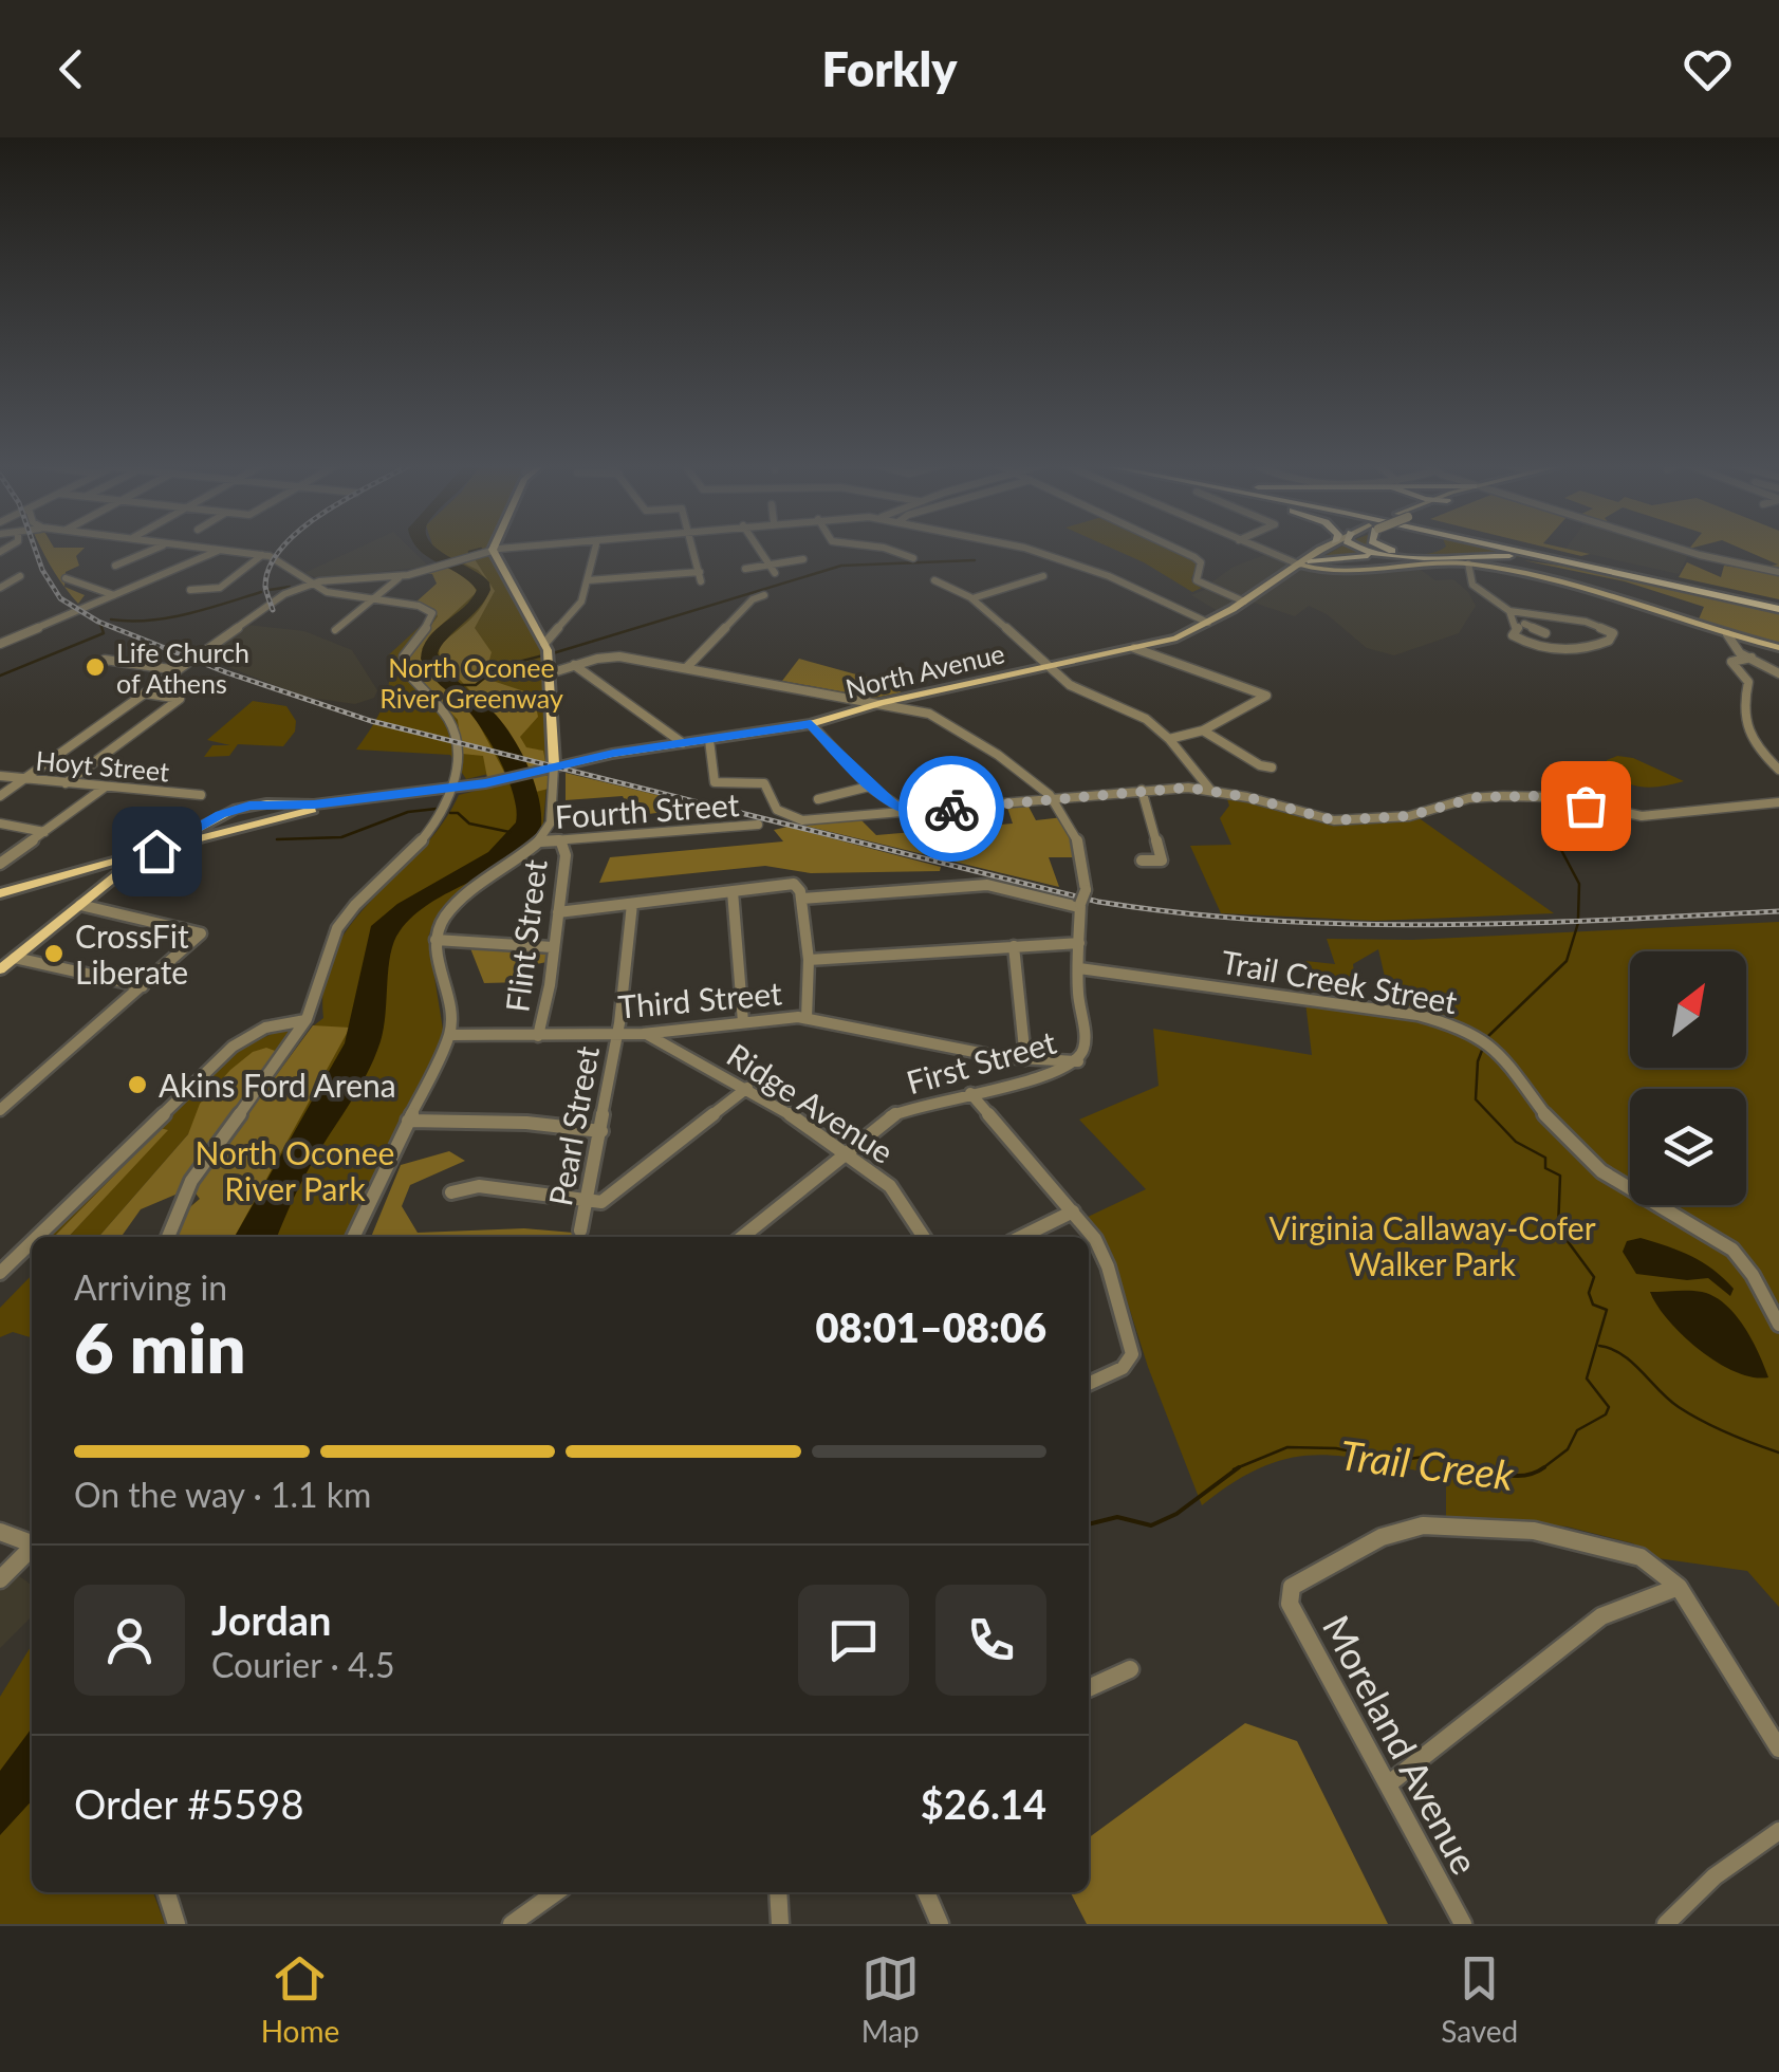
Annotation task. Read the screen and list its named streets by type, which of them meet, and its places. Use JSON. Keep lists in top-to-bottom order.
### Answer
{
  "streets": {
    "main road": ["North Avenue"],
    "street": [
      "Hoyt Street",
      "Fourth Street",
      "Flint Street",
      "Trail Creek Street",
      "Third Street",
      "First Street",
      "Ridge Avenue",
      "Pearl Street",
      "Moreland Avenue"
    ]
  },
  "crossings": [
    ["Fourth Street", "Flint Street"],
    ["Flint Street", "Third Street"],
    ["Trail Creek Street", "First Street"],
    ["Third Street", "First Street"],
    ["Third Street", "Ridge Avenue"],
    ["Third Street", "Pearl Street"],
    ["First Street", "Ridge Avenue"]
  ],
  "water": ["Trail Creek"],
  "parks": ["North Oconee River Greenway", "North Oconee River Park", "Virginia Callaway-Cofer Walker Park"],
  "places": ["Life Church of Athens", "CrossFit Liberate", "Akins Ford Arena"],
  "north": "top right",
  "page": {
    "header": "Forkly",
    "heading": ["6 min", "Arriving in", "08:01–08:06"],
    "panel": [
      "Jordan",
      "Courier · 4.5",
      "Order #5598",
      "$26.14"
    ],
    "bar": "On the way · 1.1 km",
    "tabs": ["Home", "Map", "Saved"]
  }
}
